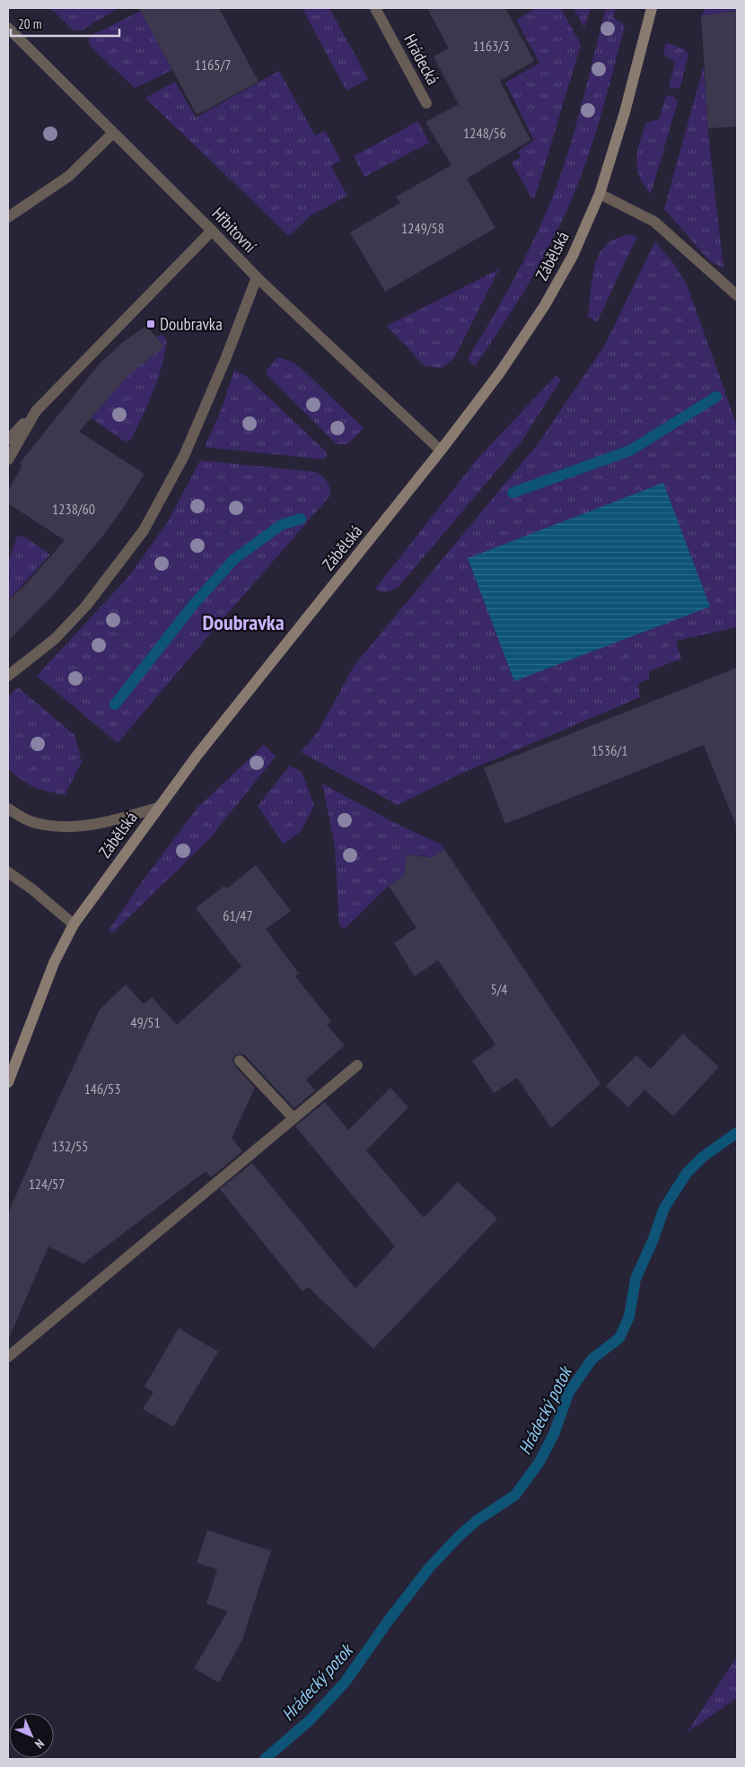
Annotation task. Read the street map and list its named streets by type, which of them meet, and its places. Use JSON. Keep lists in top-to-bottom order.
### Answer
{
  "streets": {
    "main road": ["Zábělská"],
    "street": ["Hrádecká", "Hřbitovní"]
  },
  "crossings": [
    ["Hřbitovní", "Zábělská"]
  ],
  "districts": ["Doubravka"],
  "water": ["Hrádecký potok"],
  "places": {
    "transit": ["Doubravka"]
  },
  "house_numbers": [
    "1163/3",
    "1165/7",
    "1248/56",
    "1249/58",
    "1238/60",
    "1536/1",
    "61/47",
    "5/4",
    "49/51",
    "146/53",
    "132/55",
    "124/57"
  ],
  "scale_bar": "20 m",
  "north": "bottom right"
}
